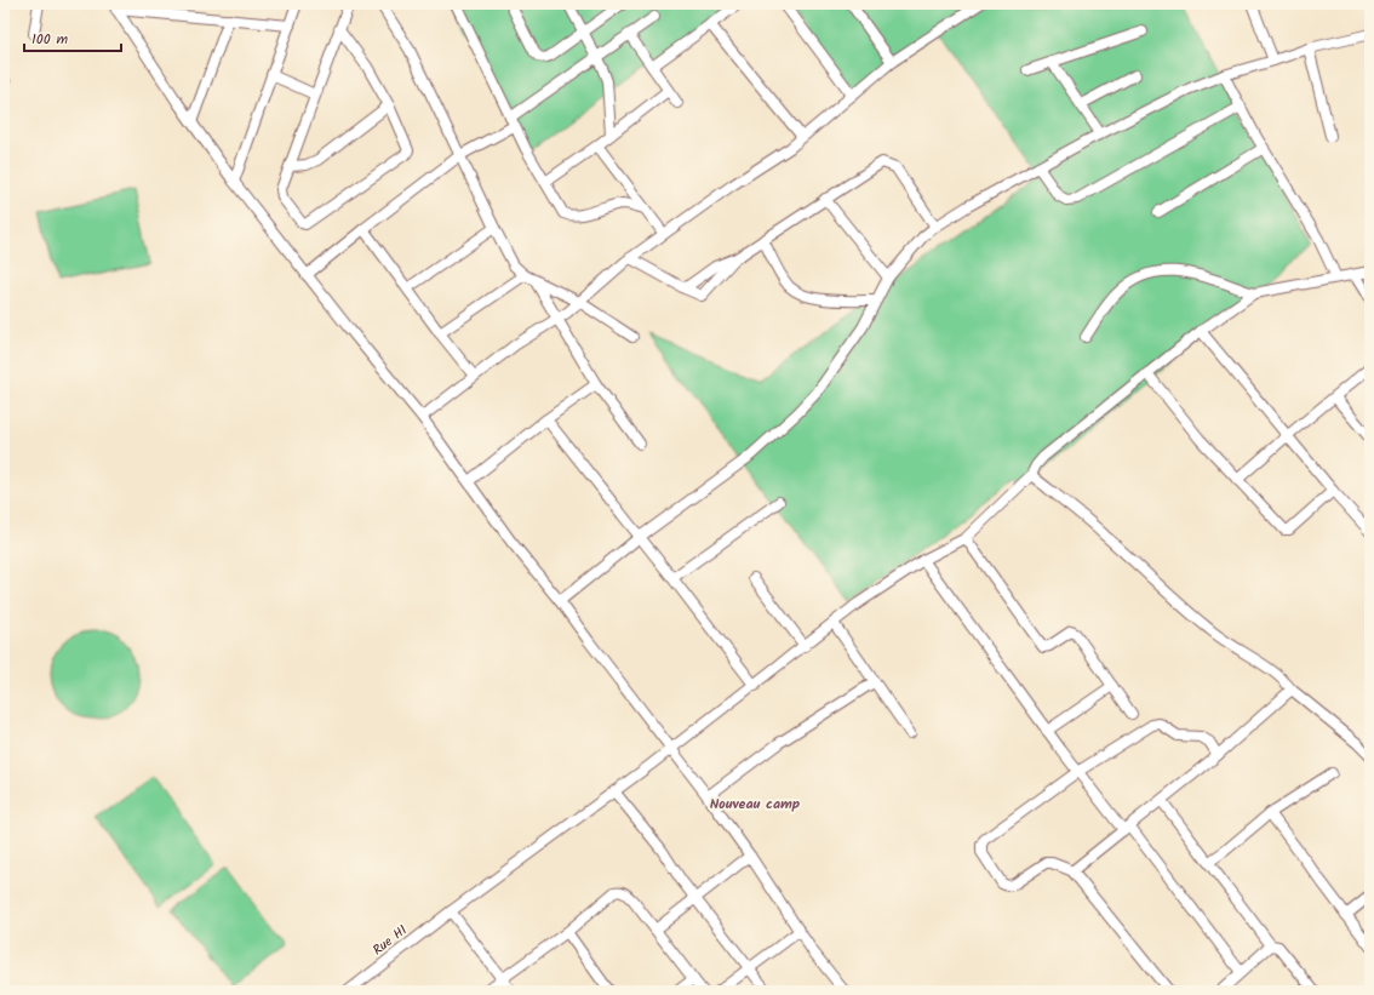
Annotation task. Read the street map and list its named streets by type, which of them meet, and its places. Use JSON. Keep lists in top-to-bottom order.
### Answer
{
  "streets": {
    "street": ["Rue H1"]
  },
  "districts": ["Nouveau camp"],
  "scale_bar": "100 m"
}
